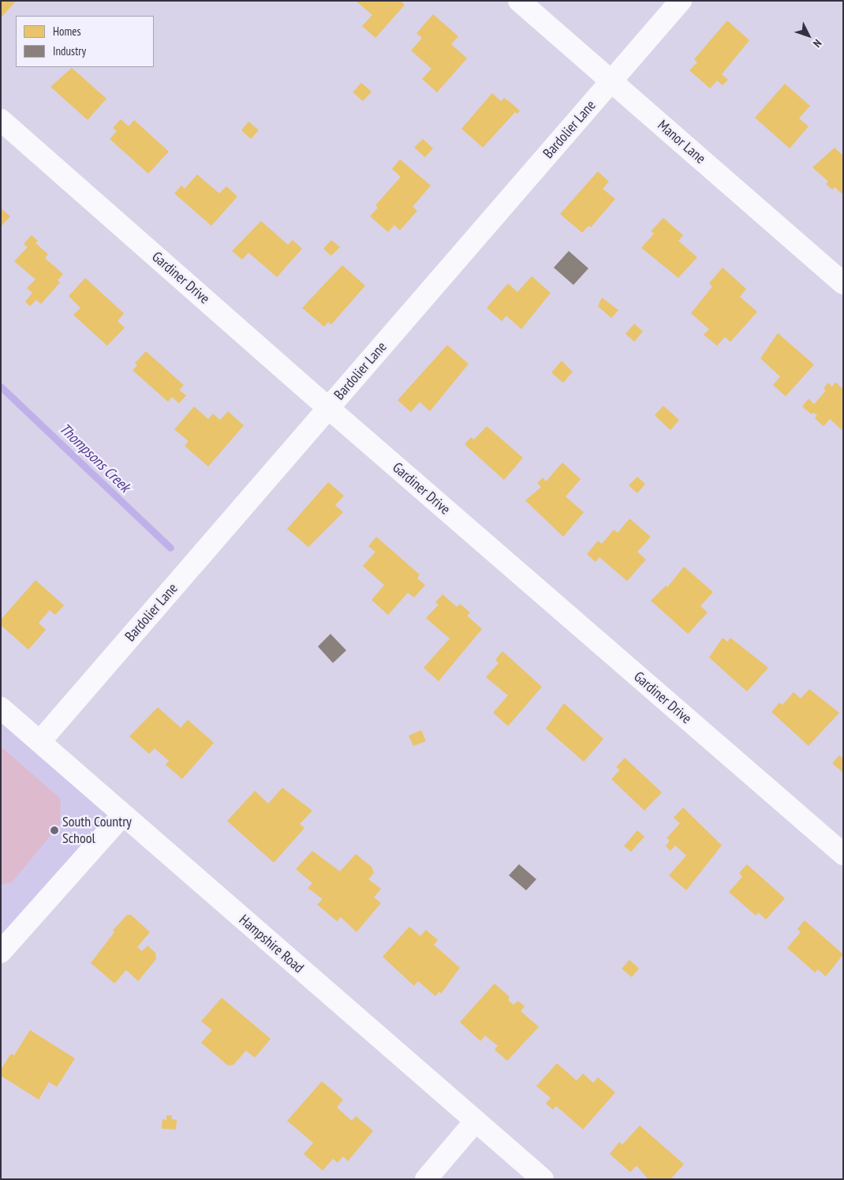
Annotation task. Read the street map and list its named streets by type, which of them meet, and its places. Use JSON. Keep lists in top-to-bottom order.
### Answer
{
  "streets": {
    "street": [
      "Bardolier Lane",
      "Manor Lane",
      "Gardiner Drive",
      "Hampshire Road"
    ]
  },
  "crossings": [
    ["Bardolier Lane", "Manor Lane"],
    ["Bardolier Lane", "Gardiner Drive"],
    ["Bardolier Lane", "Hampshire Road"]
  ],
  "water": ["Thompsons Creek"],
  "places": ["South Country School"],
  "legend": ["Homes", "Industry"],
  "north": "bottom right"
}
